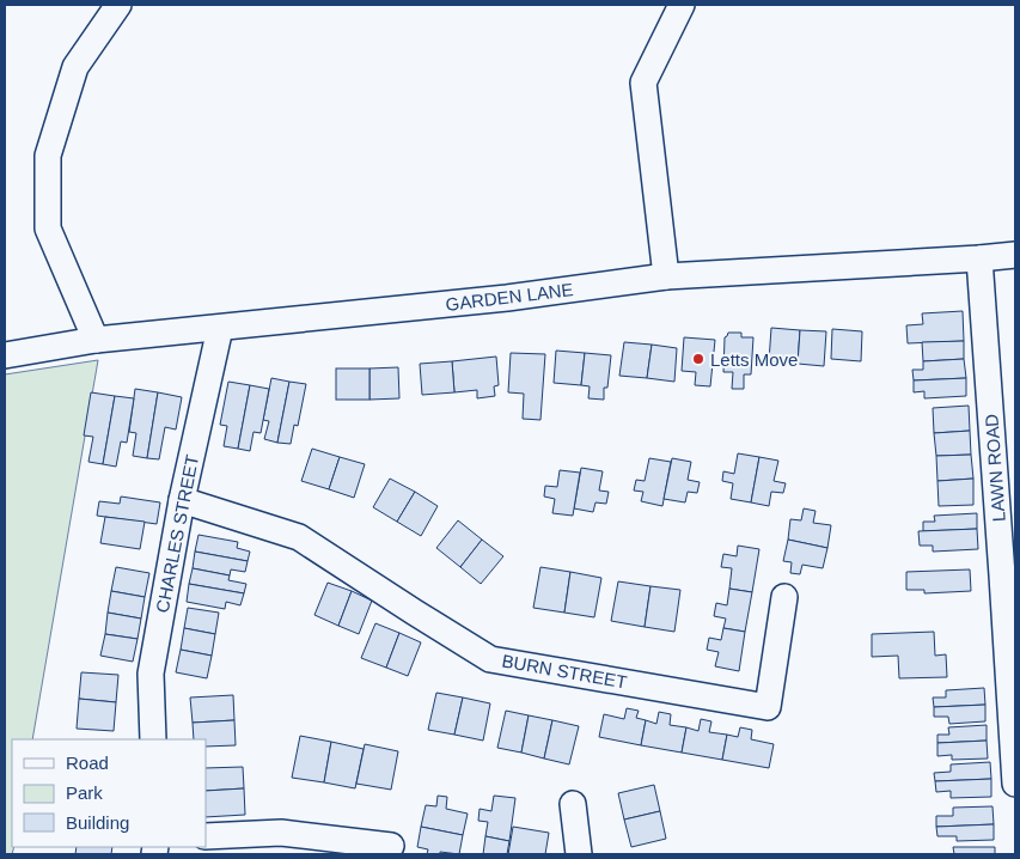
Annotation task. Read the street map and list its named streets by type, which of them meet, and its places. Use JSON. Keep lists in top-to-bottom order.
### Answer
{
  "streets": {
    "street": [
      "GARDEN LANE",
      "LAWN ROAD",
      "CHARLES STREET",
      "BURN STREET"
    ]
  },
  "crossings": [
    ["GARDEN LANE", "LAWN ROAD"],
    ["GARDEN LANE", "CHARLES STREET"],
    ["CHARLES STREET", "BURN STREET"]
  ],
  "places": ["Letts Move"],
  "legend": ["Road", "Park", "Building"]
}
